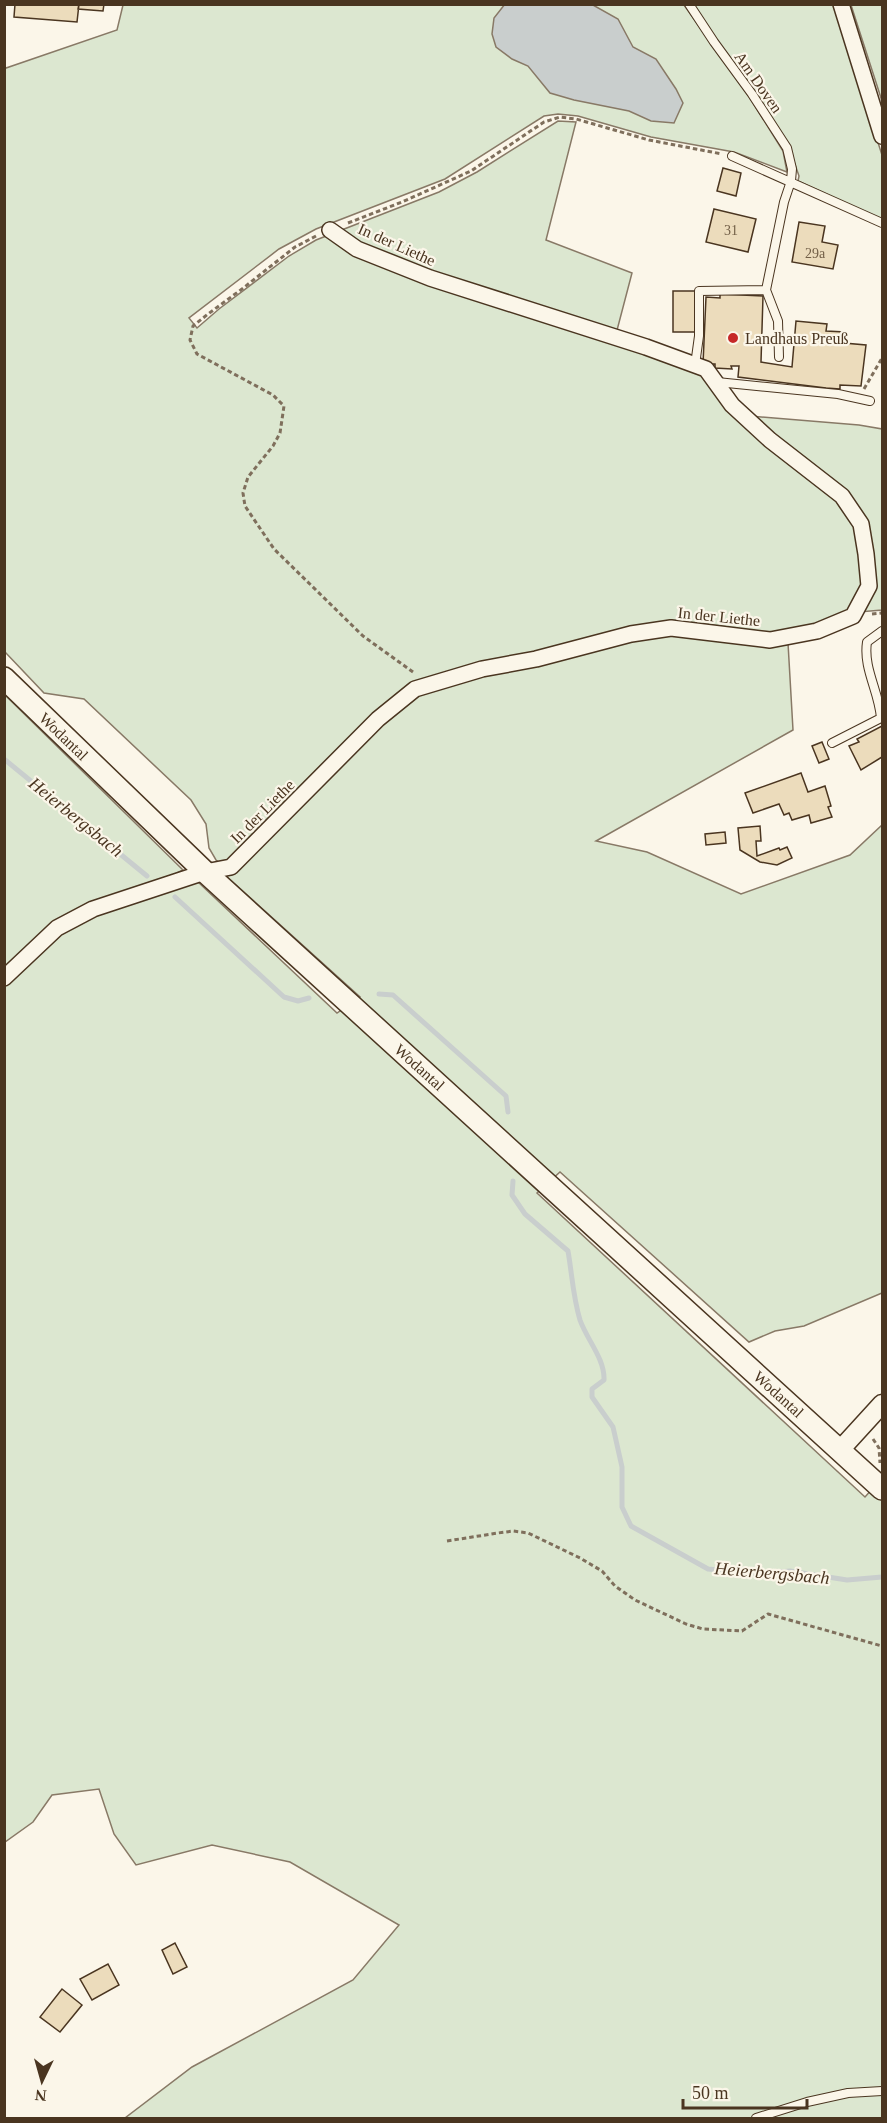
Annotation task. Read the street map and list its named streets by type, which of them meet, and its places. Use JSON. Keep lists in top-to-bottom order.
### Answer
{
  "streets": {
    "main road": ["Wodantal"],
    "street": ["In der Liethe"],
    "lane": ["Am Doven"]
  },
  "crossings": [
    ["In der Liethe", "Wodantal"]
  ],
  "water": ["Heierbergsbach"],
  "places": ["Landhaus Preuß"],
  "house_numbers": ["31", "29a"],
  "scale_bar": "50 m",
  "north": "bottom"
}
